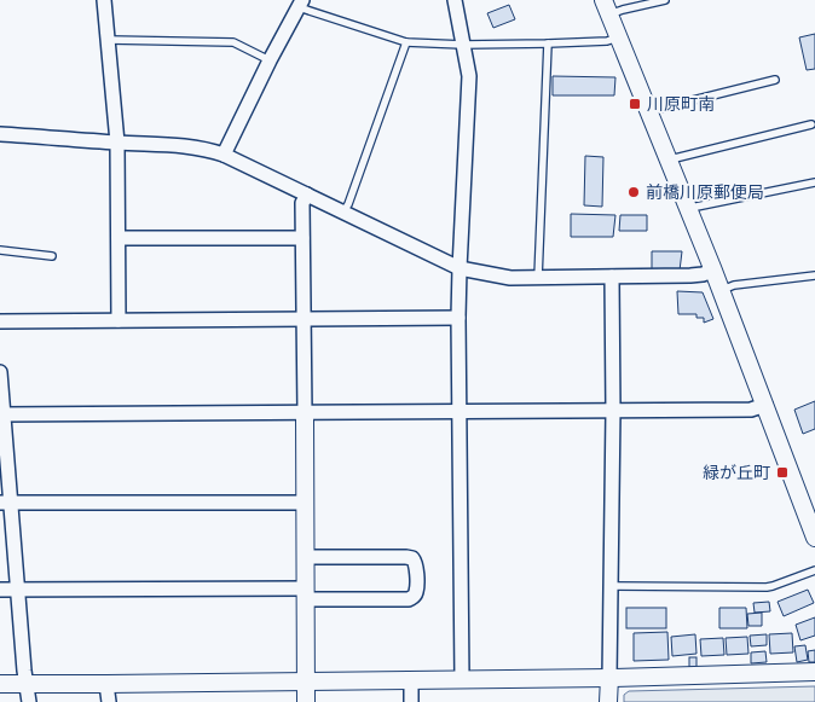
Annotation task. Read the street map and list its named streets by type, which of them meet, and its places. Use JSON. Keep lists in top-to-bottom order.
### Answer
{
  "places": {
    "transit": ["川原町南", "緑が丘町"],
    "other": ["前橋川原郵便局"]
  }
}
